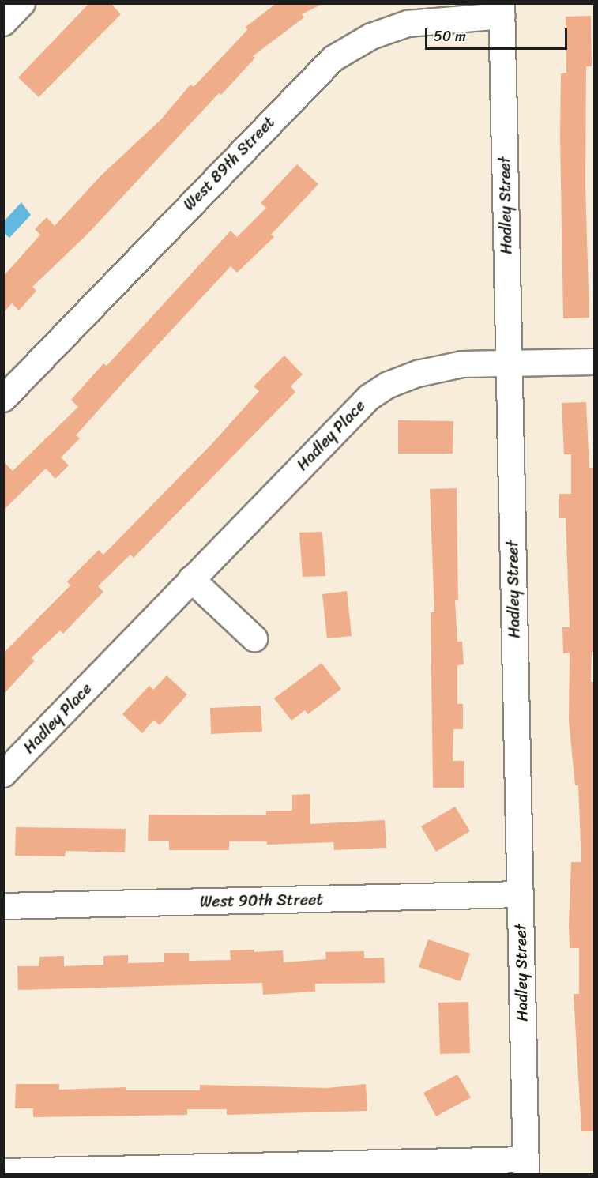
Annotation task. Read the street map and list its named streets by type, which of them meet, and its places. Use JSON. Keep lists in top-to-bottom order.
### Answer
{
  "streets": {
    "street": [
      "West 89th Street",
      "Hadley Street",
      "Hadley Place",
      "West 90th Street"
    ]
  },
  "crossings": [
    ["West 89th Street", "Hadley Street"],
    ["Hadley Street", "Hadley Place"],
    ["Hadley Street", "West 90th Street"]
  ],
  "scale_bar": "50 m"
}
